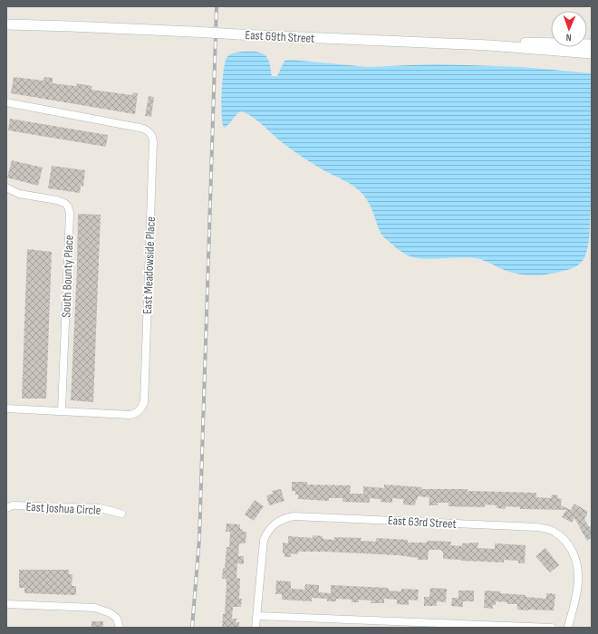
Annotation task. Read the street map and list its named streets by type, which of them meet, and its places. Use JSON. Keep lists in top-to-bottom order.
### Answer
{
  "streets": {
    "main road": ["East 69th Street"],
    "street": [
      "East Meadowside Place",
      "South Bounty Place",
      "East Joshua Circle",
      "East 63rd Street"
    ]
  },
  "crossings": [
    ["East Meadowside Place", "South Bounty Place"]
  ],
  "north": "bottom"
}
